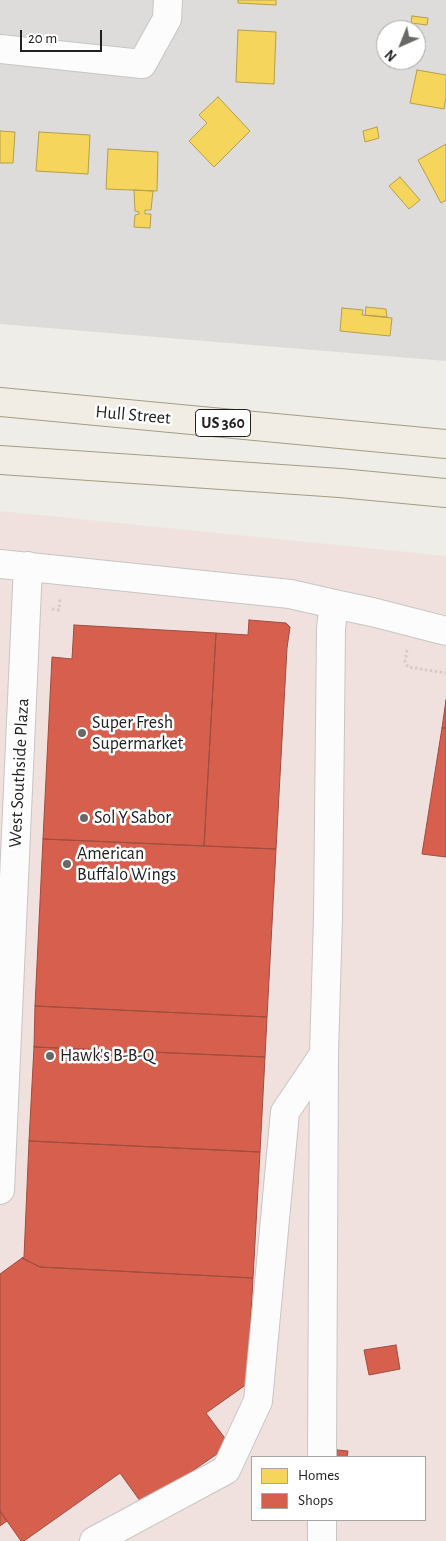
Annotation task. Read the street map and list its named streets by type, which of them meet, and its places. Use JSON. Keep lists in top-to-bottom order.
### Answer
{
  "streets": {
    "main road": ["Hull Street", "US 360"],
    "street": ["West Southside Plaza"]
  },
  "places": [
    "Super Fresh Supermarket",
    "Sol Y Sabor",
    "American Buffalo Wings",
    "Hawk's B-B-Q"
  ],
  "legend": ["Homes", "Shops"],
  "scale_bar": "20 m",
  "north": "bottom left"
}
